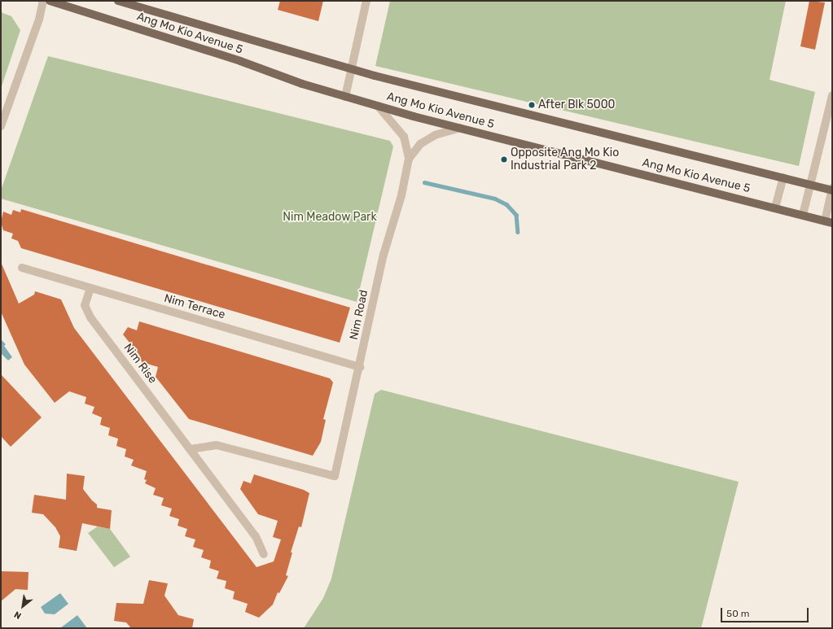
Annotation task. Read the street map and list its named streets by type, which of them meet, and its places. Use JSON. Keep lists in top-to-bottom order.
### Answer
{
  "streets": {
    "main road": ["Ang Mo Kio Avenue 5"],
    "street": ["Nim Terrace", "Nim Road", "Nim Rise"]
  },
  "crossings": [
    ["Nim Terrace", "Nim Road"],
    ["Nim Terrace", "Nim Rise"],
    ["Nim Road", "Nim Rise"]
  ],
  "parks": ["Nim Meadow Park"],
  "places": ["After Blk 5000", "Opposite Ang Mo Kio Industrial Park 2"],
  "scale_bar": "50 m",
  "north": "bottom left"
}
